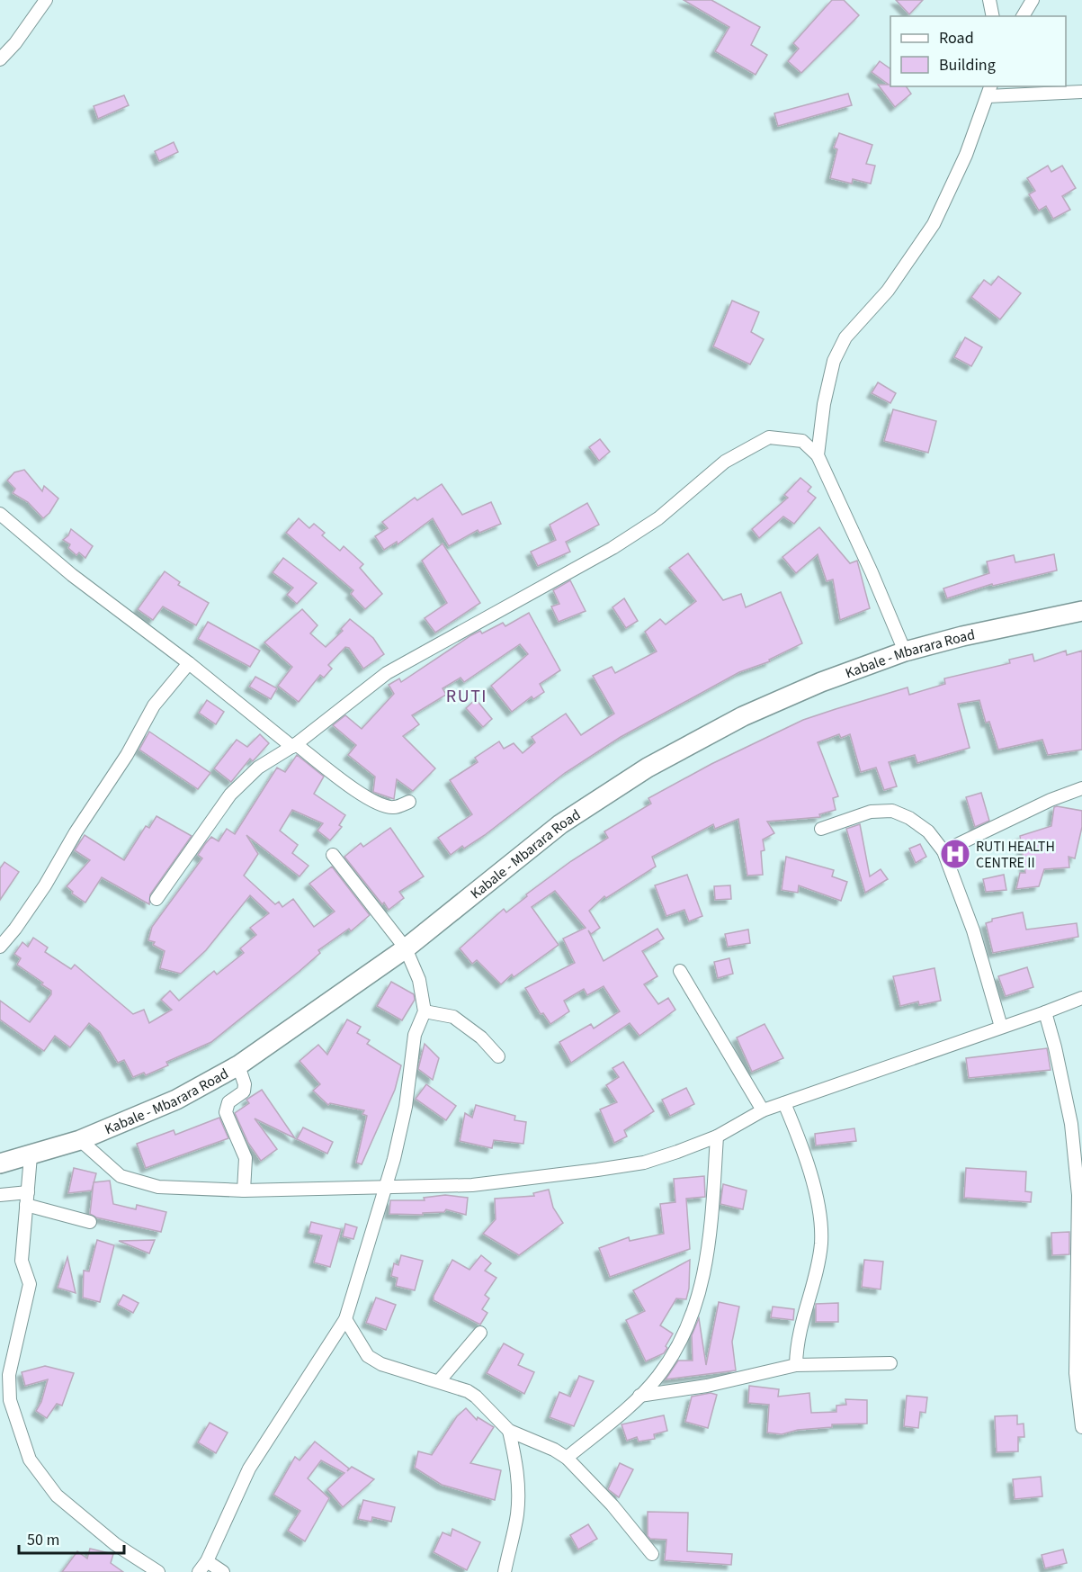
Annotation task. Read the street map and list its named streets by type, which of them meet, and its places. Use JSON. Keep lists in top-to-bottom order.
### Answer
{
  "streets": {
    "main road": ["Kabale - Mbarara Road"]
  },
  "districts": ["RUTI"],
  "places": {
    "hospital": ["RUTI HEALTH CENTRE II"]
  },
  "legend": ["Road", "Building"],
  "scale_bar": "50 m"
}
